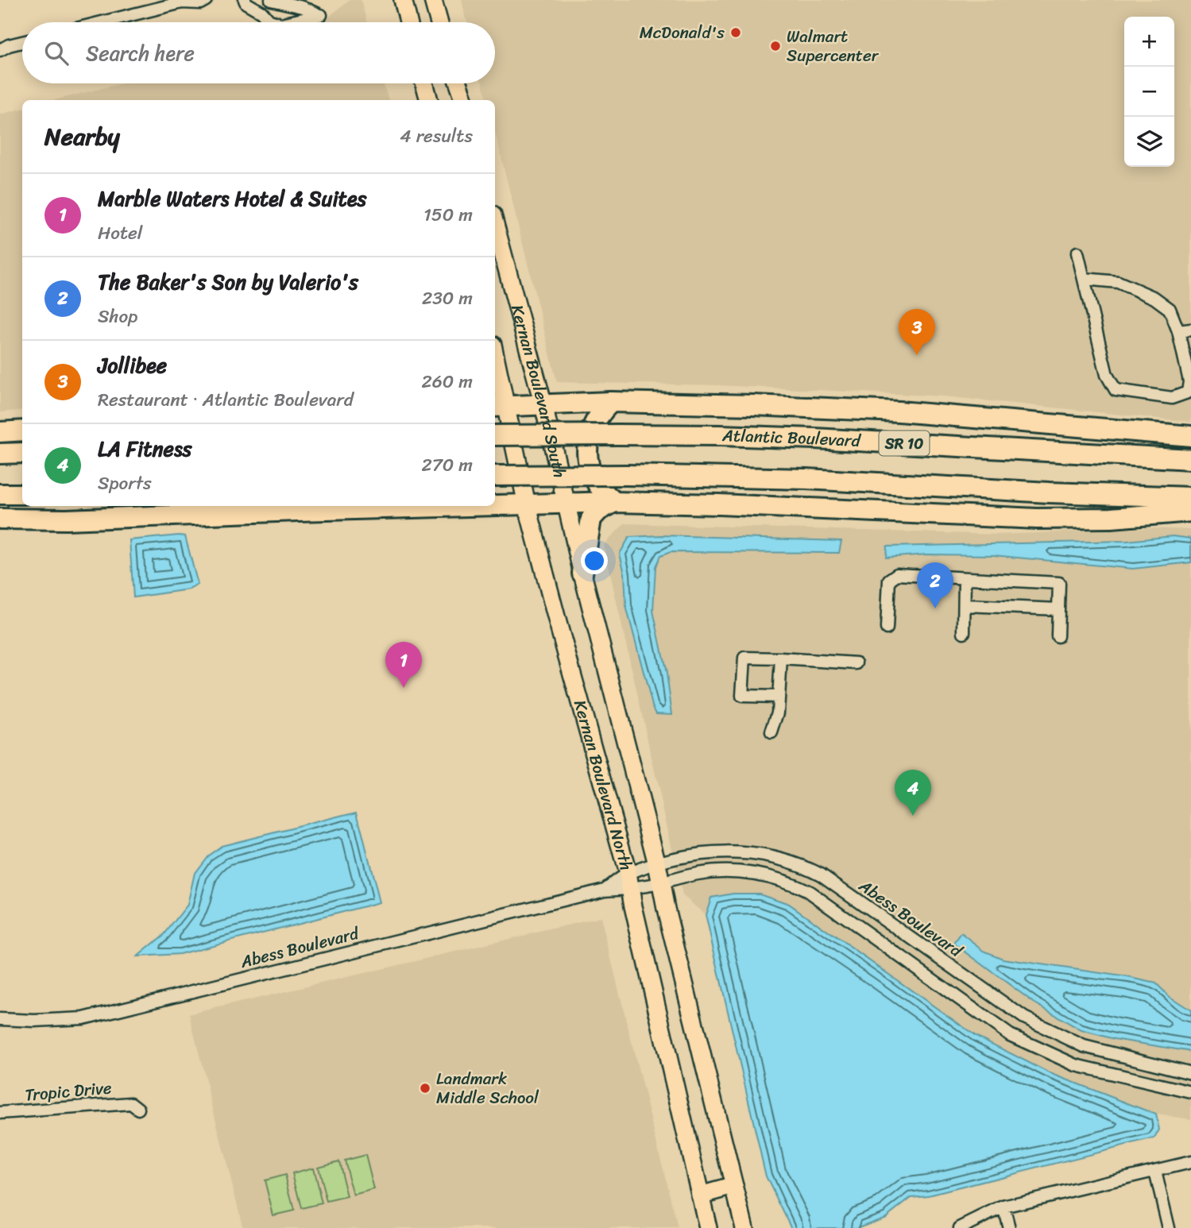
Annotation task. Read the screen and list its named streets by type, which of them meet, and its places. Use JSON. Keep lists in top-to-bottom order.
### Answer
{
  "streets": {
    "highway": ["Atlantic Boulevard", "SR 10"],
    "main road": ["Kernan Boulevard South", "Kernan Boulevard North"],
    "street": ["Abess Boulevard", "Tropic Drive"]
  },
  "crossings": [
    ["Kernan Boulevard South", "Kernan Boulevard North"],
    ["Kernan Boulevard North", "Abess Boulevard"]
  ],
  "places": ["McDonald's", "Walmart Supercenter", "Landmark Middle School"],
  "page": {
    "map_buttons": ["+", "−"],
    "search": "Search here",
    "heading": ["Nearby", "4 results"],
    "list": [
      {
        "mark": "1",
        "name": "Marble Waters Hotel & Suites",
        "note": "Hotel",
        "value": "150 m"
      },
      {
        "mark": "2",
        "name": "The Baker's Son by Valerio's",
        "note": "Shop",
        "value": "230 m"
      },
      {
        "mark": "3",
        "name": "Jollibee",
        "note": "Restaurant · Atlantic Boulevard",
        "value": "260 m"
      },
      {
        "mark": "4",
        "name": "LA Fitness",
        "note": "Sports",
        "value": "270 m"
      }
    ],
    "pins": [
      "3",
      "2",
      "1",
      "4"
    ]
  }
}
